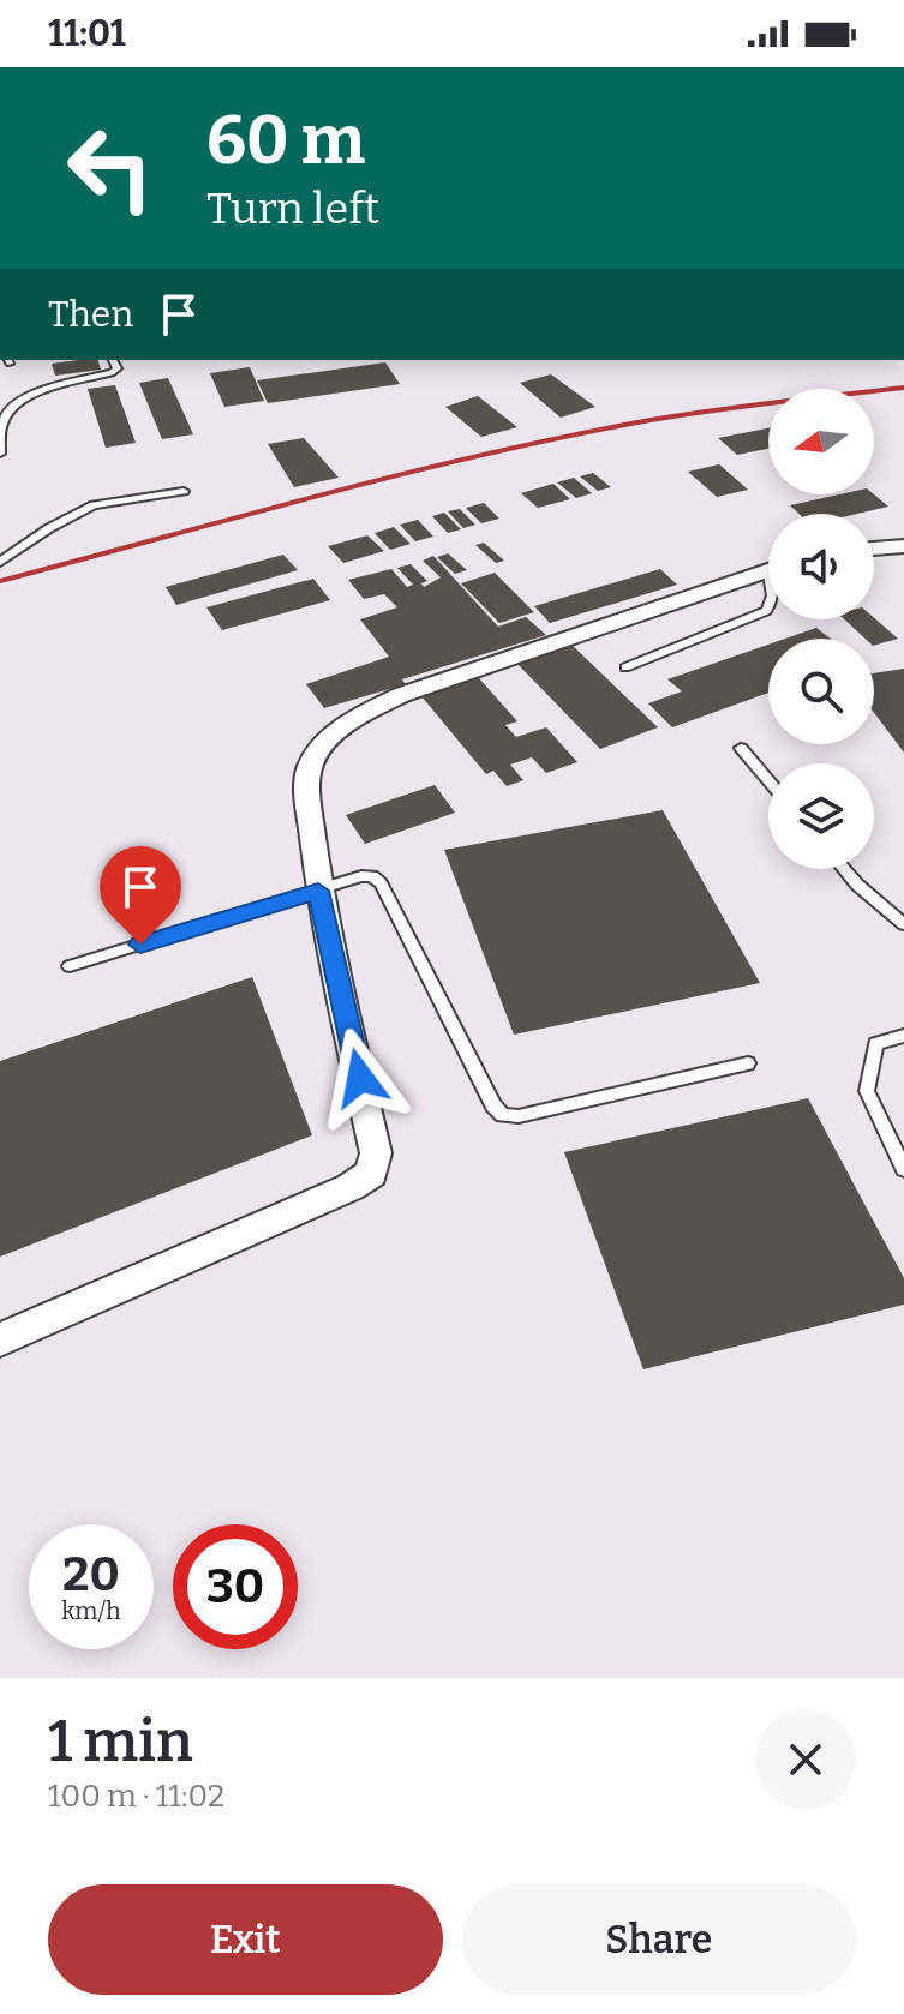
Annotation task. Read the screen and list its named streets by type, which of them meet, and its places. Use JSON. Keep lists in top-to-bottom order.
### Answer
{
  "north": "left",
  "page": {
    "status": "11:01",
    "turn": ["60 m", "Turn left"],
    "then": "Then",
    "speed": "20 km/h",
    "limit": "30",
    "heading": ["1 min", "100 m · 11:02"],
    "buttons": ["Exit", "Share"]
  }
}
